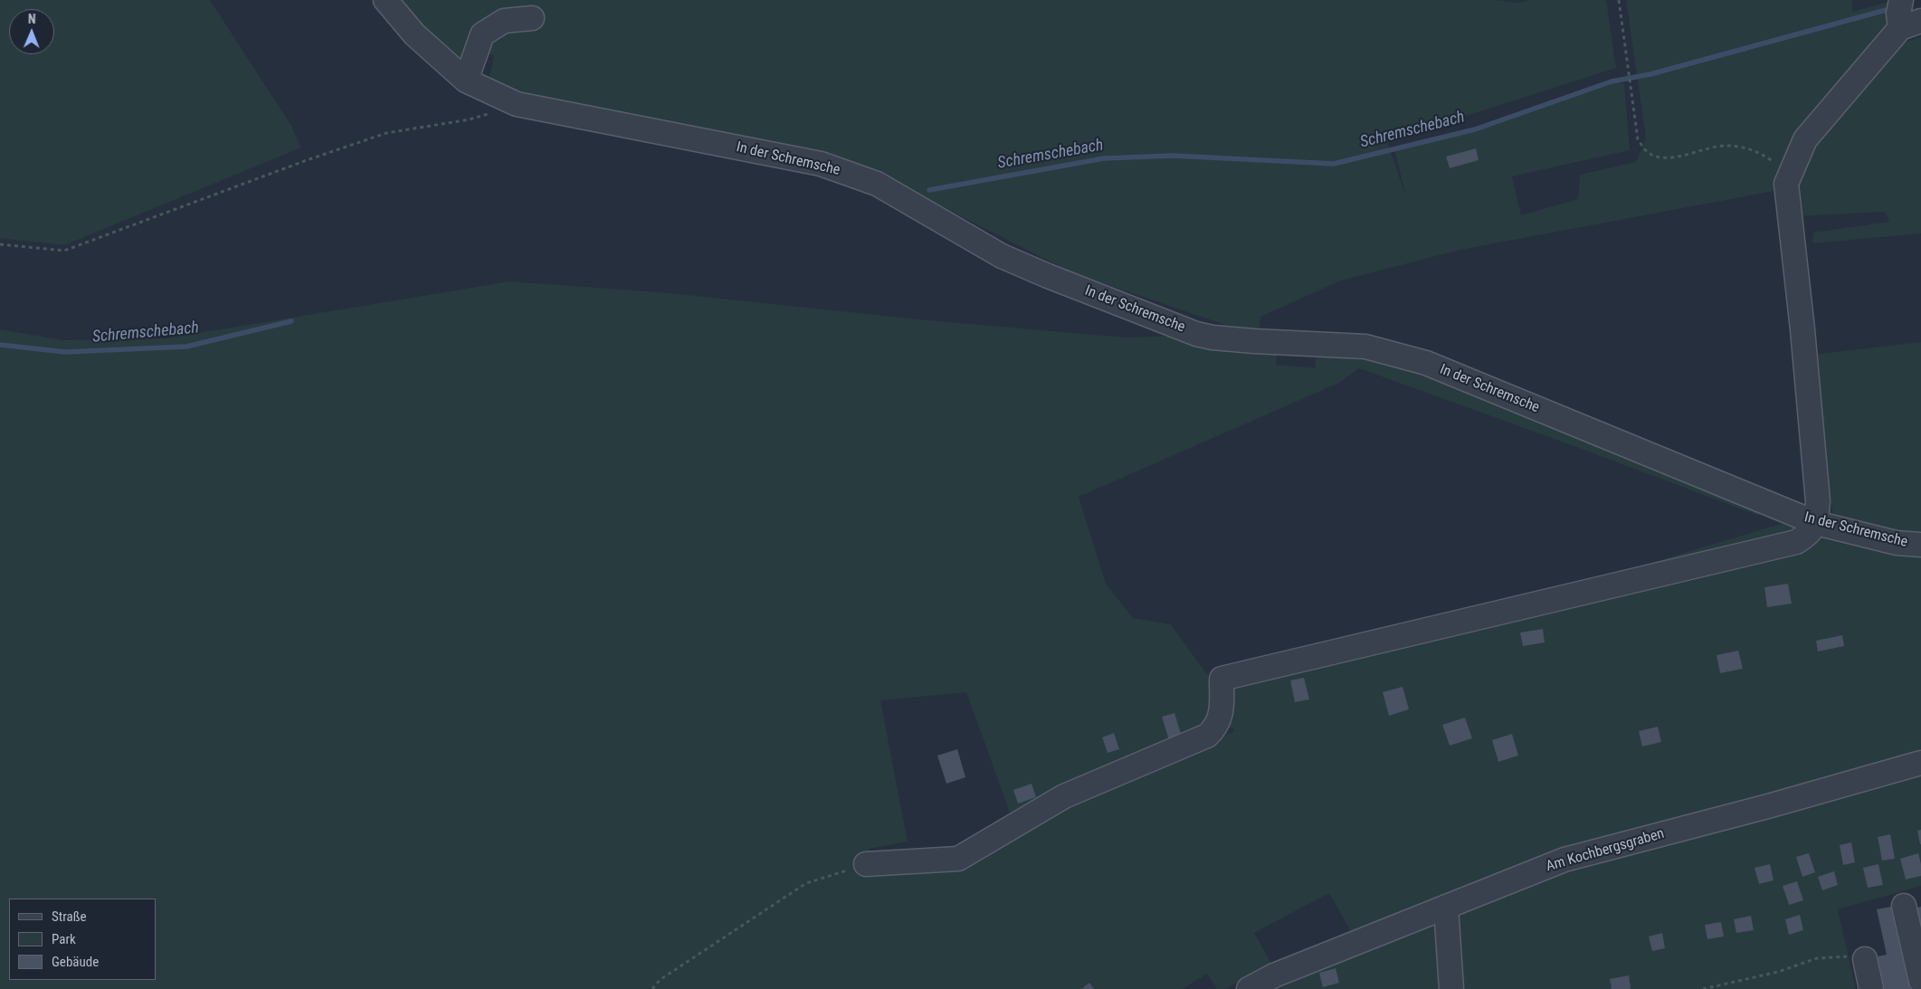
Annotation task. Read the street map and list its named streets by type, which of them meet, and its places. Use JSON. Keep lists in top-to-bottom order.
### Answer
{
  "streets": {
    "street": ["In der Schremsche", "Am Kochbergsgraben"]
  },
  "water": ["Schremschebach"],
  "legend": ["Straße", "Park", "Gebäude"],
  "north": "top"
}
